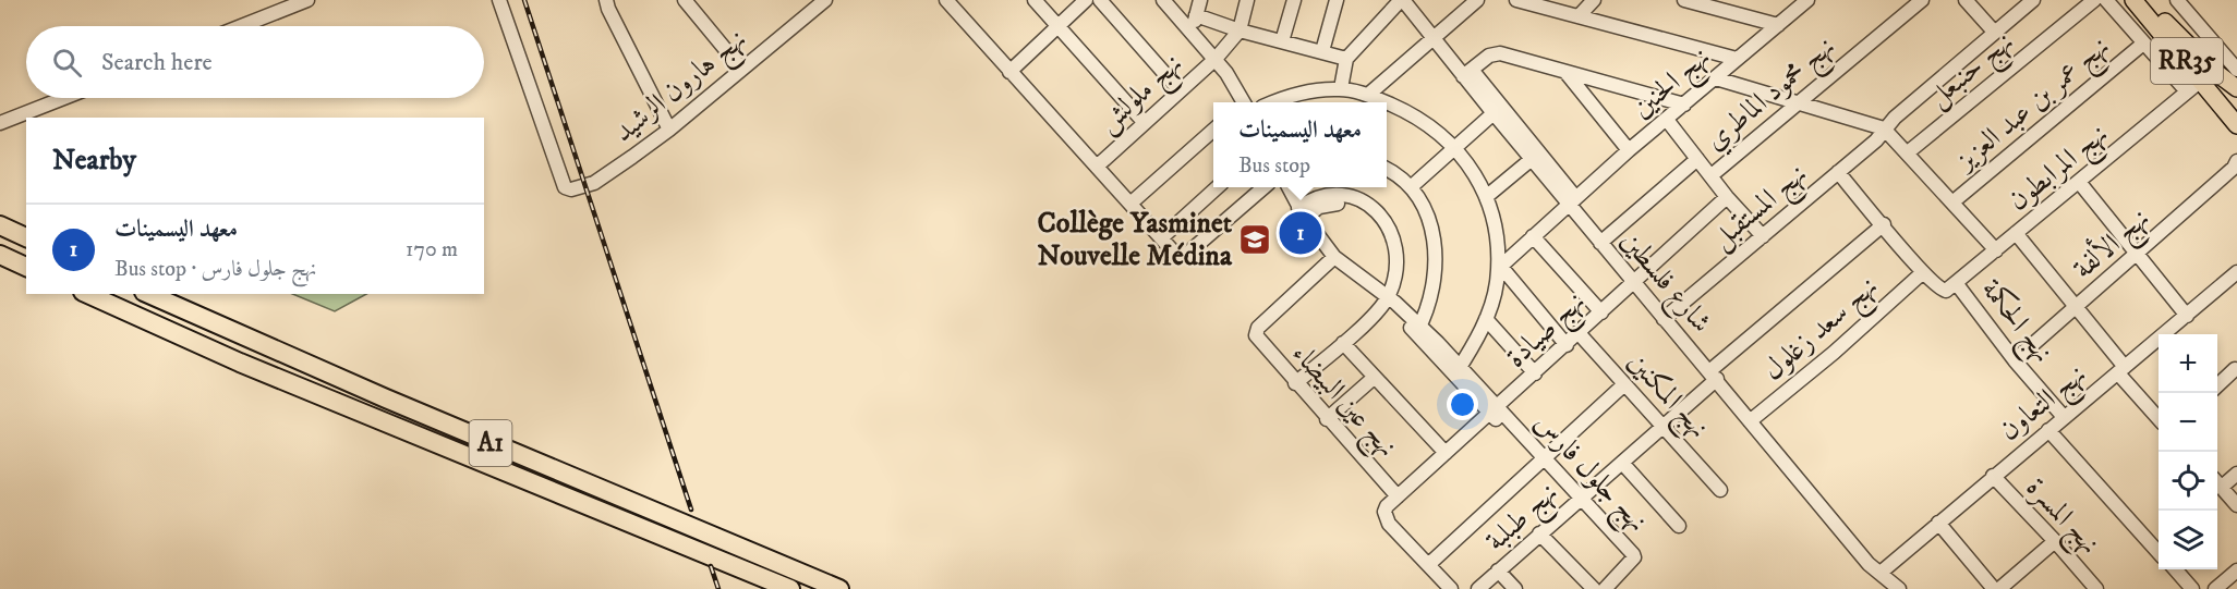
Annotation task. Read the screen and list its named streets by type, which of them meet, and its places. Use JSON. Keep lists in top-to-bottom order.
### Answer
{
  "streets": {
    "highway": ["A1"],
    "main road": ["RR35"],
    "street": [
      "نهج حنبعل",
      "نهج الحنين",
      "نهج هارون الرشيد",
      "نهج ملولش",
      "نهج محمود الماطري",
      "نهج عمر بن عبد العزيز",
      "نهج المرابطون",
      "نهج المستقبل",
      "نهج الألفة",
      "شارع فلسطين",
      "نهج الحكمة",
      "نهج سعد زغلول",
      "نهج صيادة",
      "نهج المكنين",
      "نهج عين البيضاء",
      "نهج التعاون",
      "نهج جلول فارس",
      "نهج المسرة",
      "نهج طبلبة"
    ]
  },
  "crossings": [
    ["RR35", "نهج المرابطون"],
    ["نهج الحنين", "شارع فلسطين"],
    ["نهج المرابطون", "نهج الحكمة"],
    ["نهج المستقبل", "شارع فلسطين"],
    ["نهج المستقبل", "نهج الحكمة"],
    ["نهج الألفة", "نهج الحكمة"],
    ["شارع فلسطين", "نهج سعد زغلول"],
    ["شارع فلسطين", "نهج صيادة"],
    ["شارع فلسطين", "نهج التعاون"],
    ["شارع فلسطين", "نهج طبلبة"],
    ["نهج الحكمة", "نهج سعد زغلول"],
    ["نهج الحكمة", "نهج التعاون"],
    ["نهج الحكمة", "نهج طبلبة"],
    ["نهج صيادة", "نهج المكنين"],
    ["نهج صيادة", "نهج عين البيضاء"],
    ["نهج صيادة", "نهج جلول فارس"],
    ["نهج المكنين", "نهج طبلبة"],
    ["نهج عين البيضاء", "نهج جلول فارس"],
    ["نهج التعاون", "نهج المسرة"],
    ["نهج جلول فارس", "نهج طبلبة"]
  ],
  "places": {
    "school or university": ["Collège Yasminet Nouvelle Médina"]
  },
  "page": {
    "search": "Search here",
    "popup": ["معهد اليسمينات", "Bus stop"],
    "heading": "Nearby",
    "list": [
      {
        "mark": "1",
        "name": "معهد اليسمينات",
        "note": "Bus stop · نهج جلول فارس",
        "value": "170 m"
      }
    ],
    "pins": "1",
    "map_buttons": ["+", "−"]
  }
}
